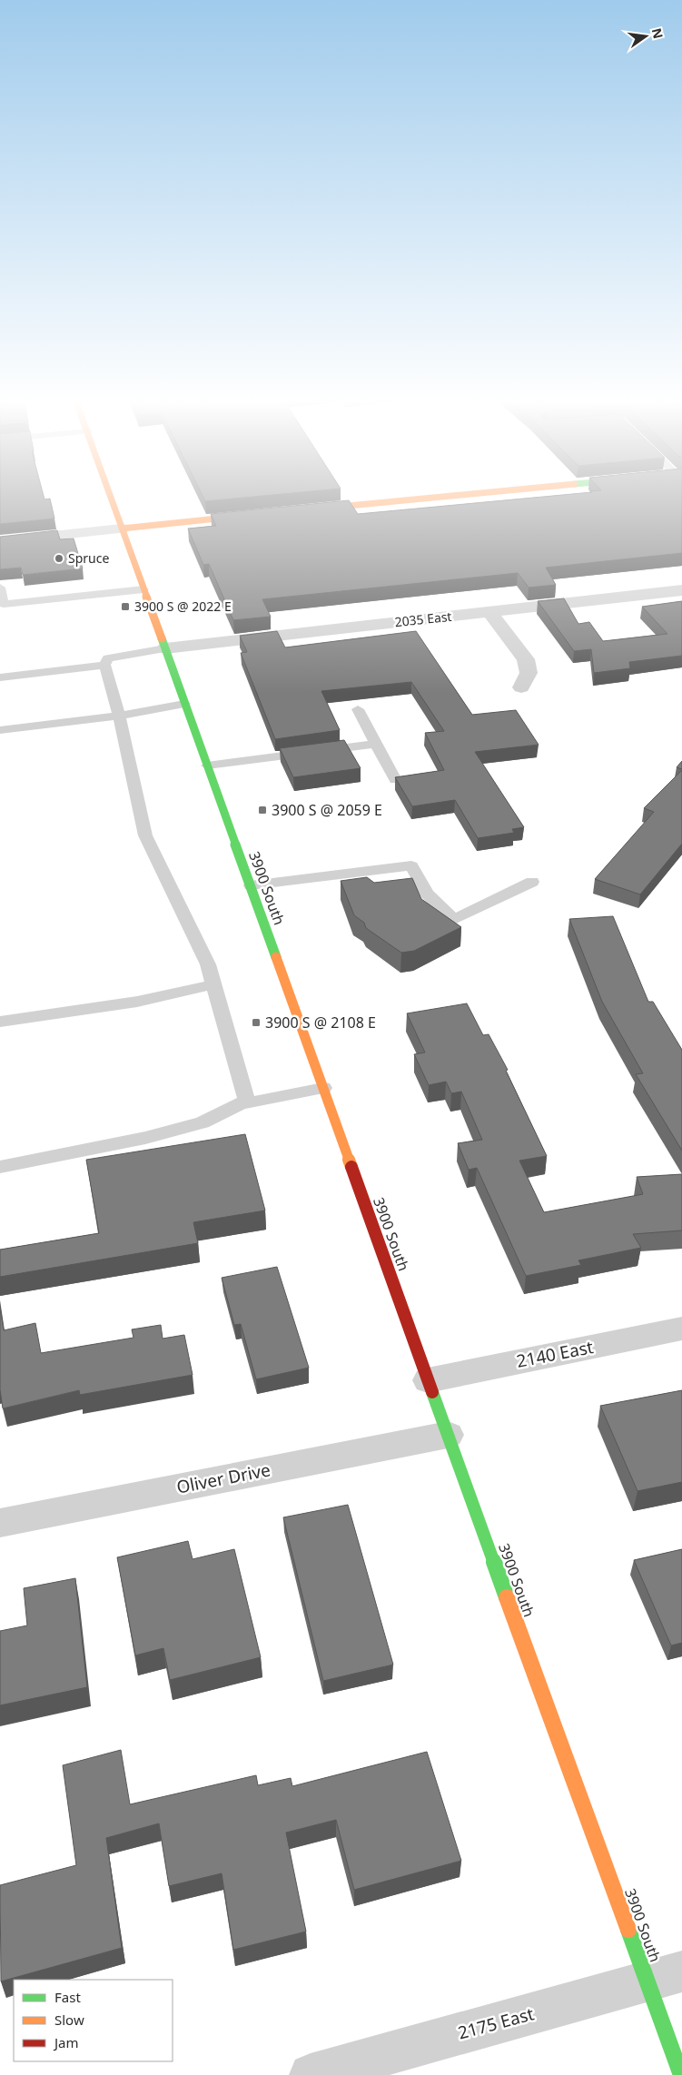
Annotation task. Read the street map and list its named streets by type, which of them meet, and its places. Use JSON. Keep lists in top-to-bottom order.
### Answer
{
  "streets": {
    "main road": ["3900 South"],
    "street": [
      "2035 East",
      "2140 East",
      "Oliver Drive",
      "2175 East"
    ]
  },
  "crossings": [
    ["2035 East", "3900 South"],
    ["3900 South", "2140 East"],
    ["3900 South", "Oliver Drive"],
    ["3900 South", "2175 East"]
  ],
  "places": {
    "other": ["Spruce"],
    "transit": ["3900 S @ 2022 E", "3900 S @ 2059 E", "3900 S @ 2108 E"]
  },
  "legend": ["Fast", "Slow", "Jam"],
  "north": "right"
}
